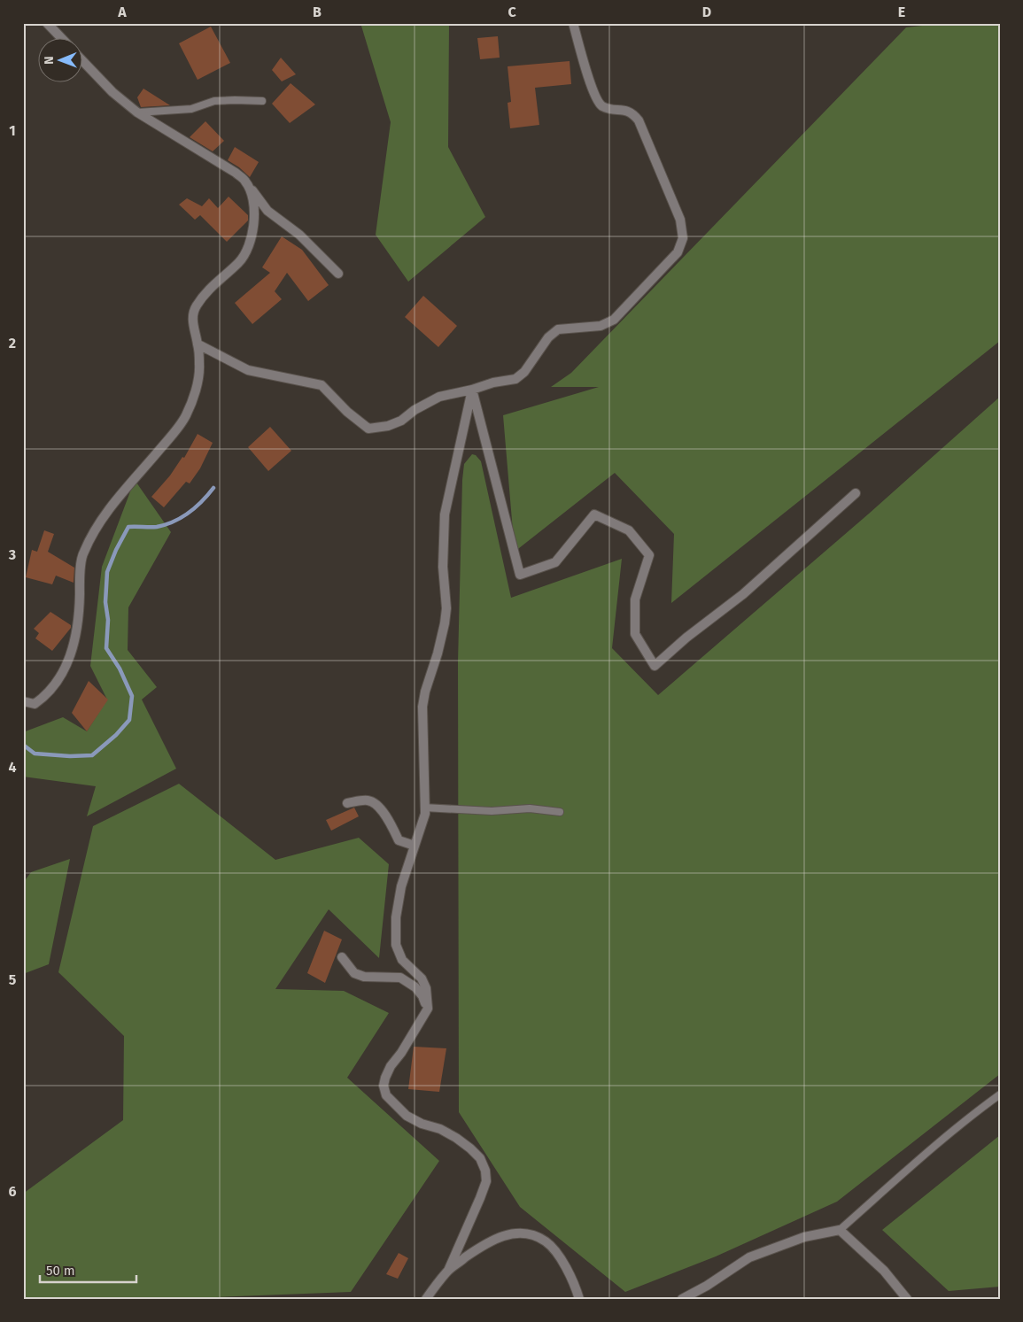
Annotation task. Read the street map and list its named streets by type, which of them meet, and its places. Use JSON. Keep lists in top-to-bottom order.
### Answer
{
  "scale_bar": "50 m",
  "north": "left",
  "grid": {
    "columns": [
      "A",
      "B",
      "C",
      "D",
      "E"
    ],
    "rows": [
      "1",
      "2",
      "3",
      "4",
      "5",
      "6"
    ]
  }
}
